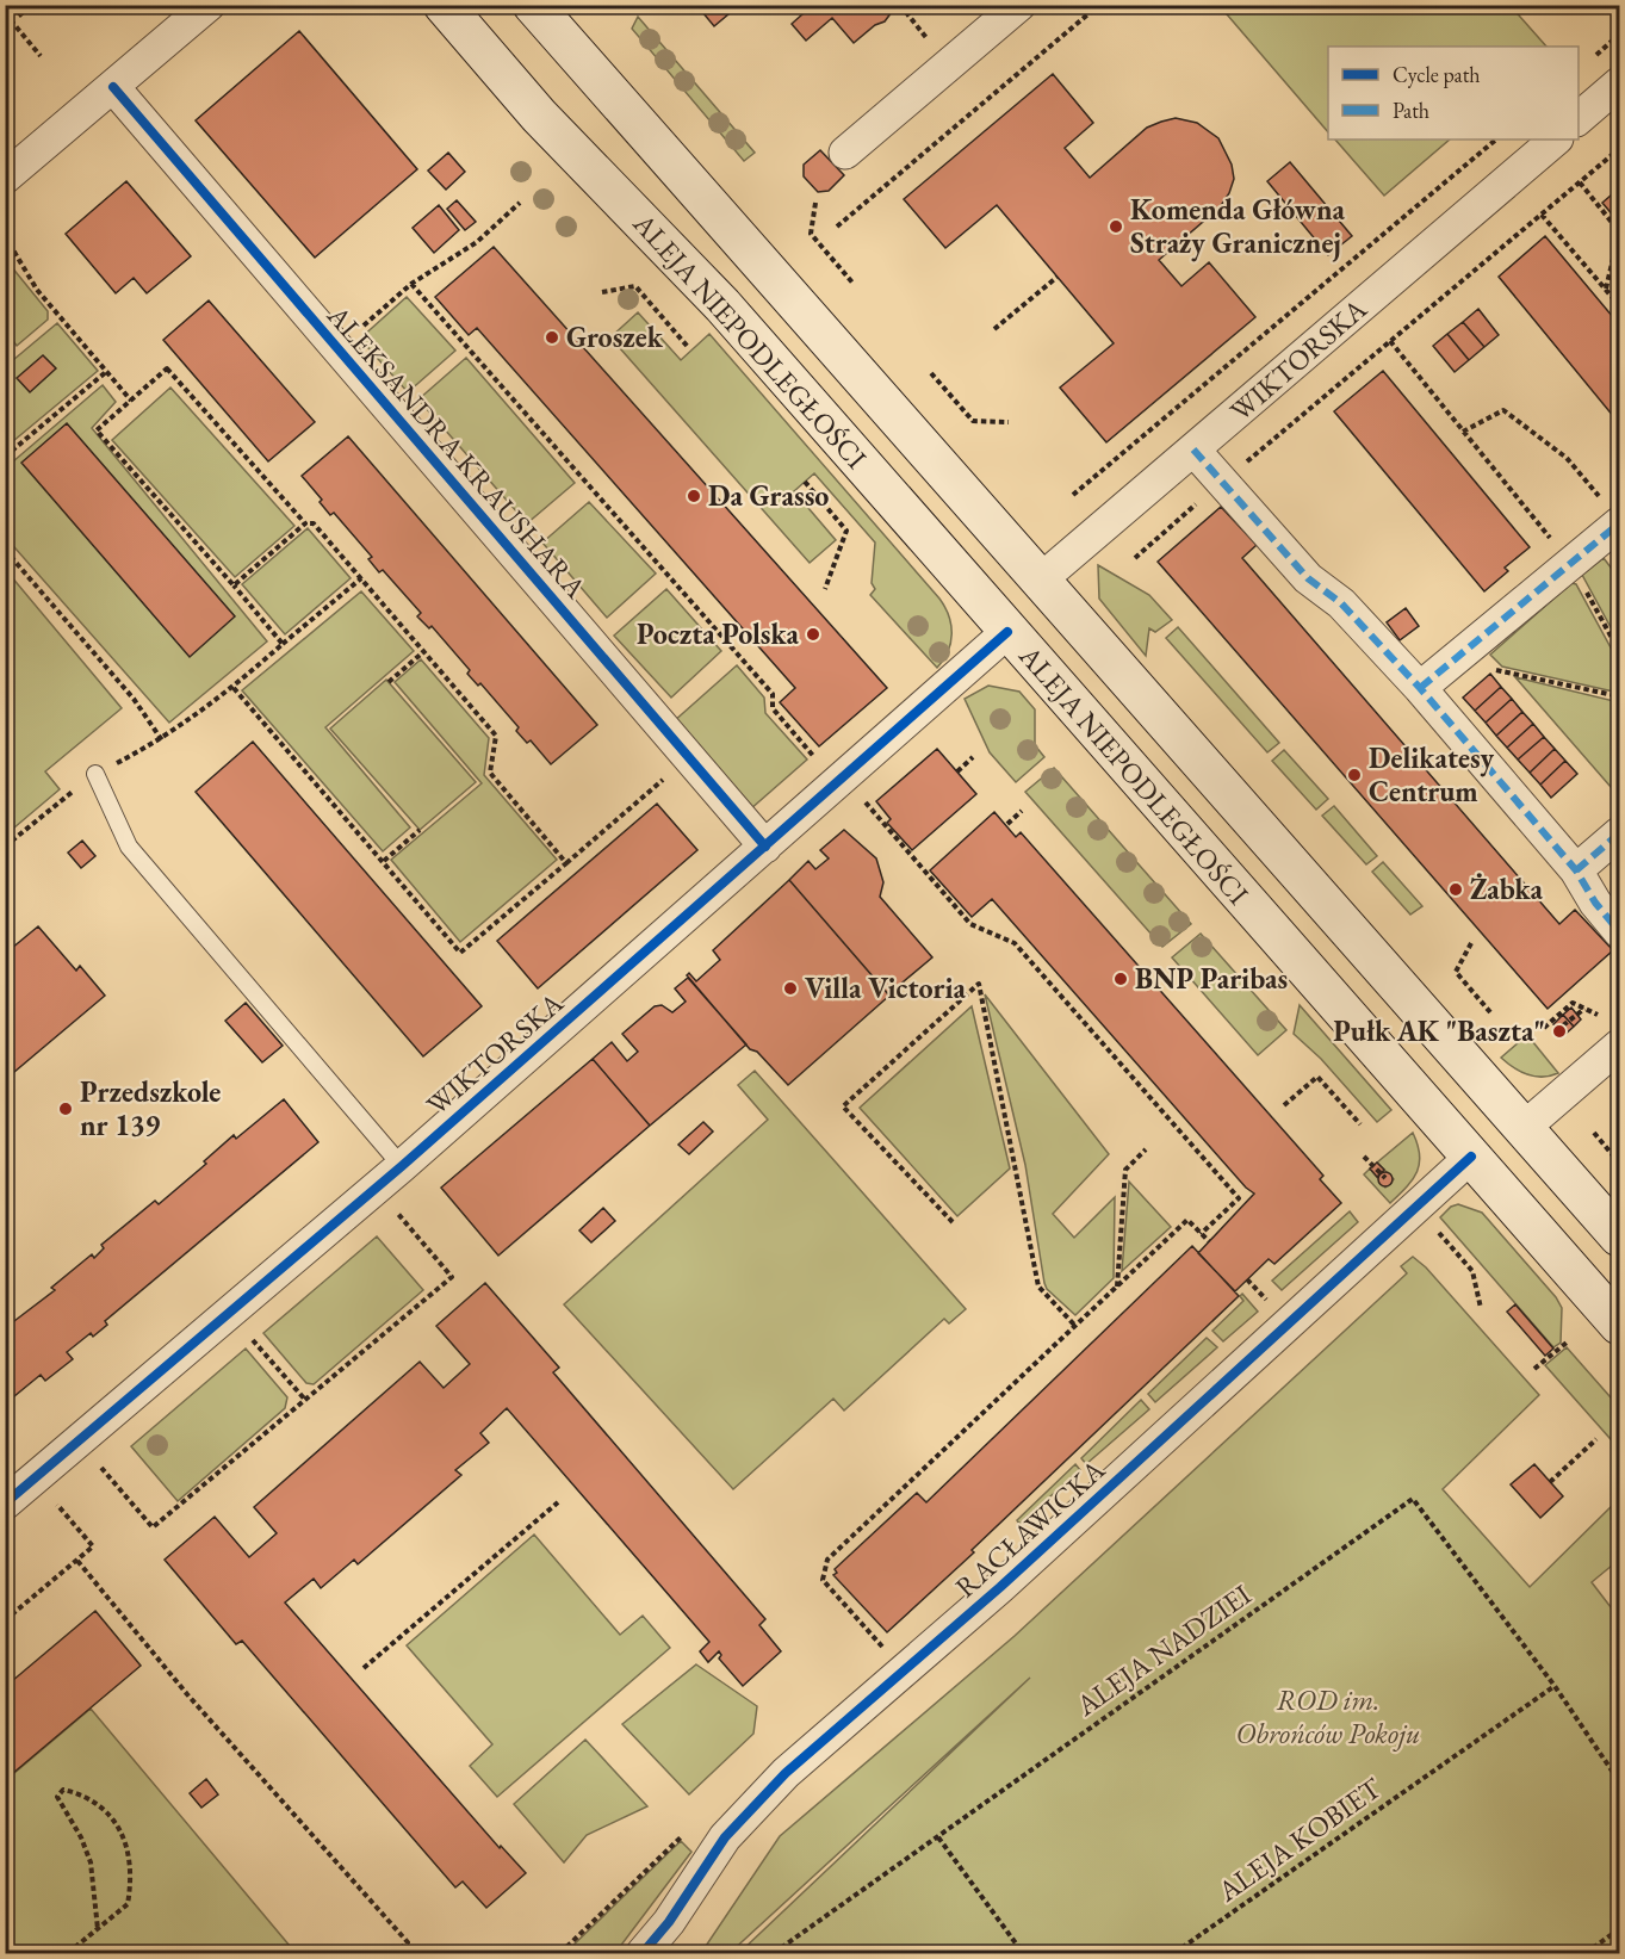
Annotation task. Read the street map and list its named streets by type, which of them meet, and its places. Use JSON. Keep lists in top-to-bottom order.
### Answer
{
  "streets": {
    "main road": ["ALEJA NIEPODLEGŁOŚCI"],
    "street": ["WIKTORSKA", "ALEKSANDRA KRAUSHARA", "RACŁAWICKA"],
    "path": ["ALEJA NADZIEI", "ALEJA KOBIET"]
  },
  "crossings": [
    ["ALEJA NIEPODLEGŁOŚCI", "WIKTORSKA"],
    ["ALEJA NIEPODLEGŁOŚCI", "RACŁAWICKA"],
    ["WIKTORSKA", "ALEKSANDRA KRAUSHARA"],
    ["ALEJA NADZIEI", "ALEJA KOBIET"]
  ],
  "parks": ["ROD im. Obrońców Pokoju"],
  "places": [
    "Komenda Główna Straży Granicznej",
    "Groszek",
    "Da Grasso",
    "Poczta Polska",
    "Delikatesy Centrum",
    "Żabka",
    "BNP Paribas",
    "Villa Victoria",
    "Pułk AK \"Baszta\"",
    "Przedszkole nr 139"
  ],
  "legend": ["Cycle path", "Path"]
}
